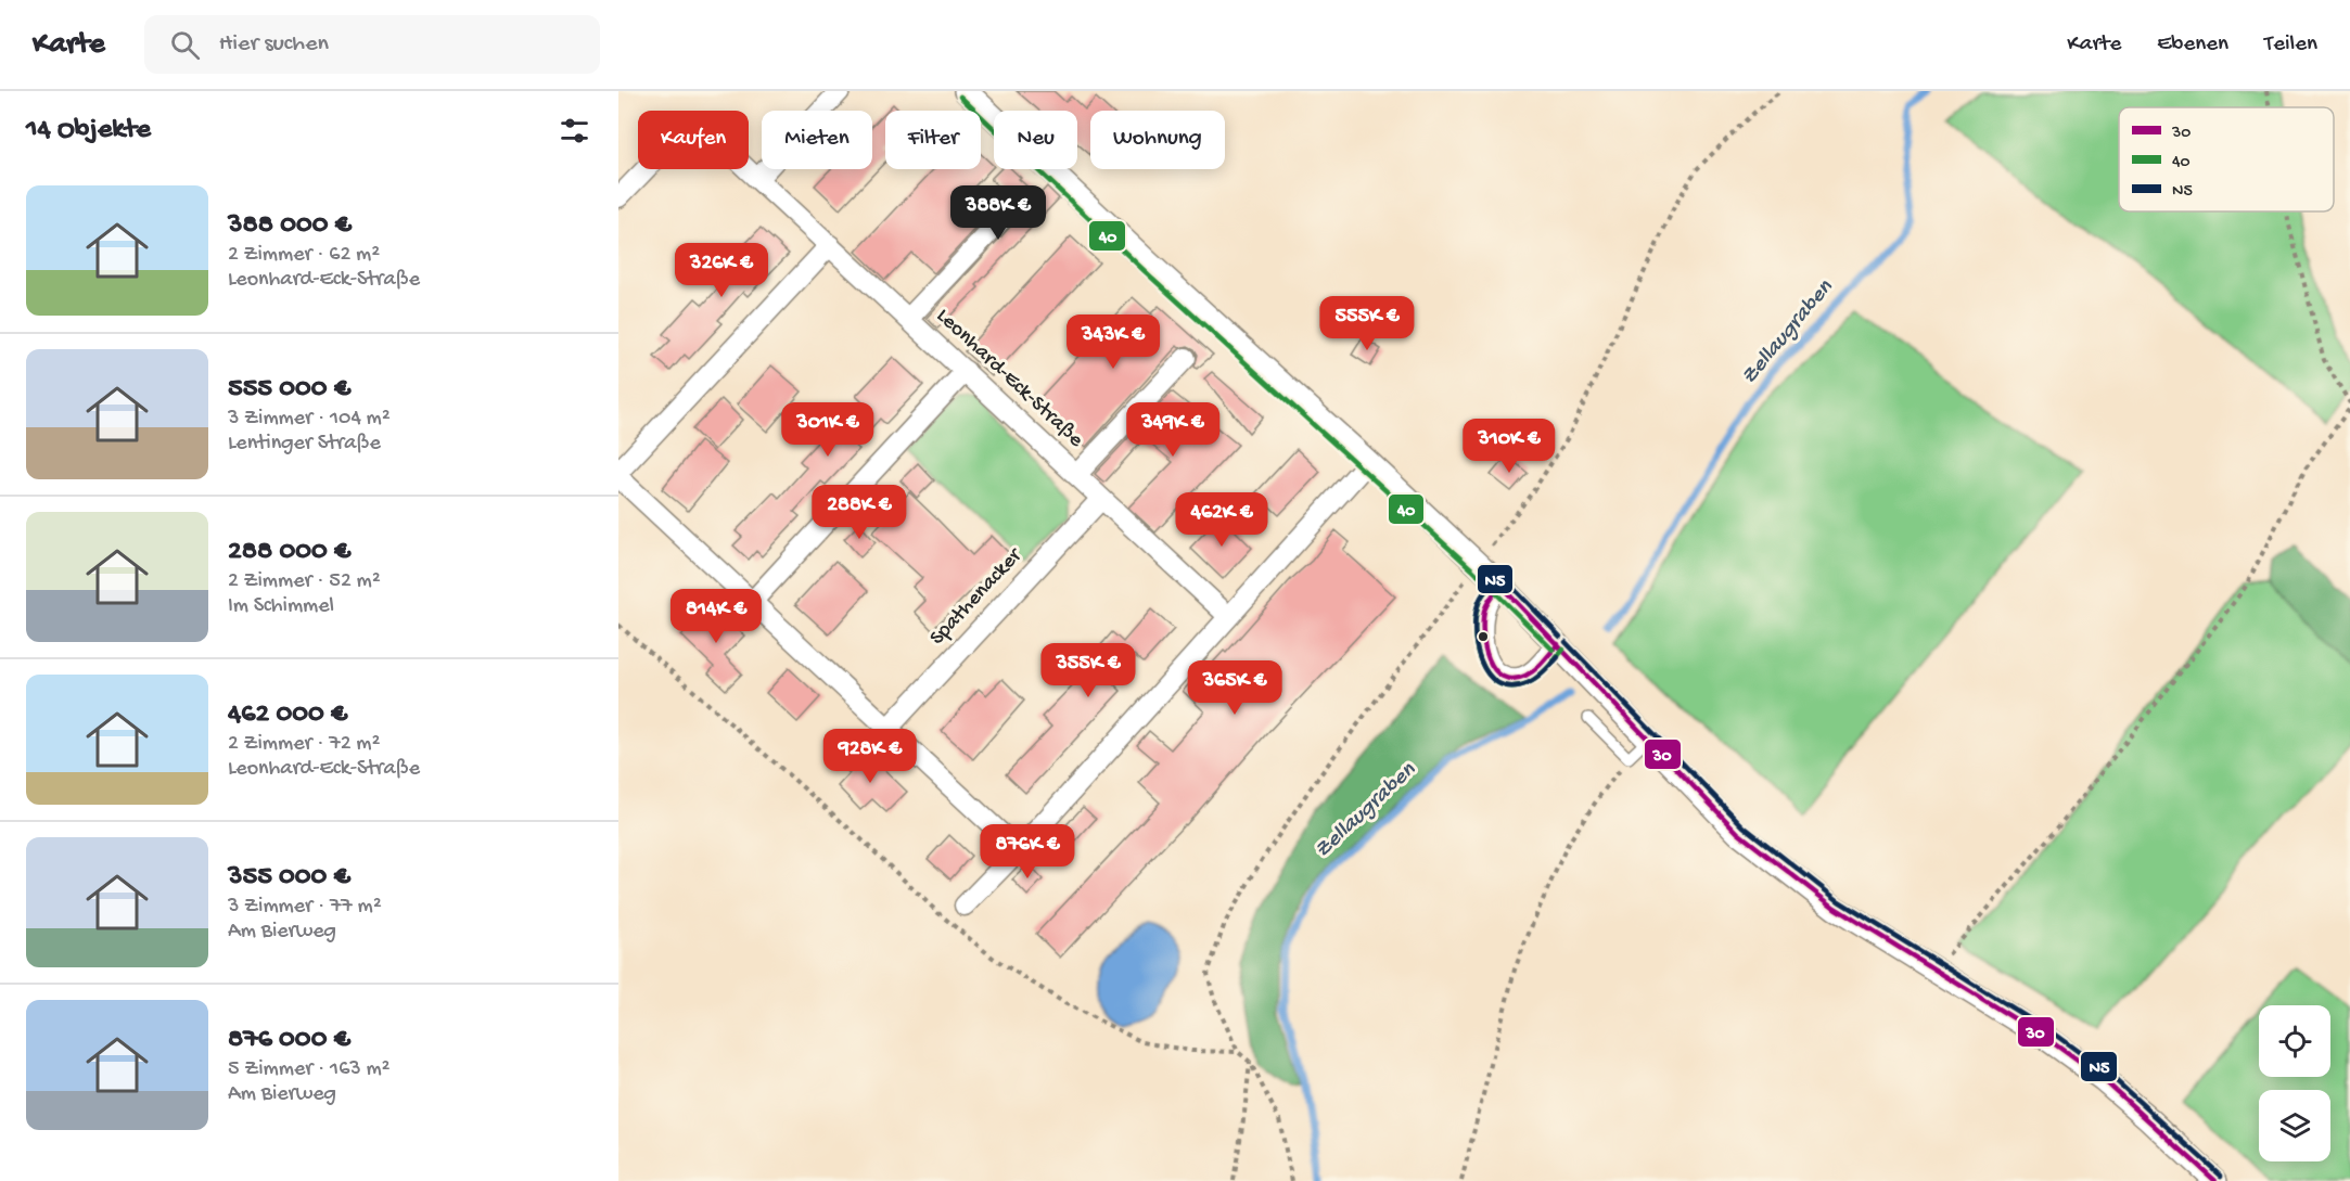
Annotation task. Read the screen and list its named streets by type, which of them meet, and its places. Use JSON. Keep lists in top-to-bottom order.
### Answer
{
  "streets": {
    "street": ["Leonhard-Eck-Straße", "Spathenacker"]
  },
  "crossings": [
    ["Leonhard-Eck-Straße", "Spathenacker"]
  ],
  "water": ["Zellaugraben"],
  "lines": ["transit line 40", "transit line N5", "transit line 30"],
  "legend": ["30", "40", "N5"],
  "page": {
    "header": "Karte",
    "search": "Hier suchen",
    "nav": ["Karte", "Ebenen", "Teilen"],
    "heading": "14 Objekte",
    "chip": [
      "Kaufen",
      "Mieten",
      "Filter",
      "Neu",
      "Wohnung"
    ],
    "list": [
      {
        "name": "388 000 €",
        "note": "2 Zimmer · 62 m² · Leonhard-Eck-Straße"
      },
      {
        "name": "555 000 €",
        "note": "3 Zimmer · 104 m² · Lentinger Straße"
      },
      {
        "name": "288 000 €",
        "note": "2 Zimmer · 52 m² · Im Schimmel"
      },
      {
        "name": "462 000 €",
        "note": "2 Zimmer · 72 m² · Leonhard-Eck-Straße"
      },
      {
        "name": "355 000 €",
        "note": "3 Zimmer · 77 m² · Am Bierweg"
      },
      {
        "name": "876 000 €",
        "note": "5 Zimmer · 163 m² · Am Bierweg"
      }
    ],
    "price": [
      "388K €",
      "326K €",
      "555K €",
      "343K €",
      "301K €",
      "349K €",
      "310K €",
      "288K €",
      "462K €",
      "814K €",
      "355K €",
      "365K €",
      "928K €",
      "876K €"
    ]
  }
}
